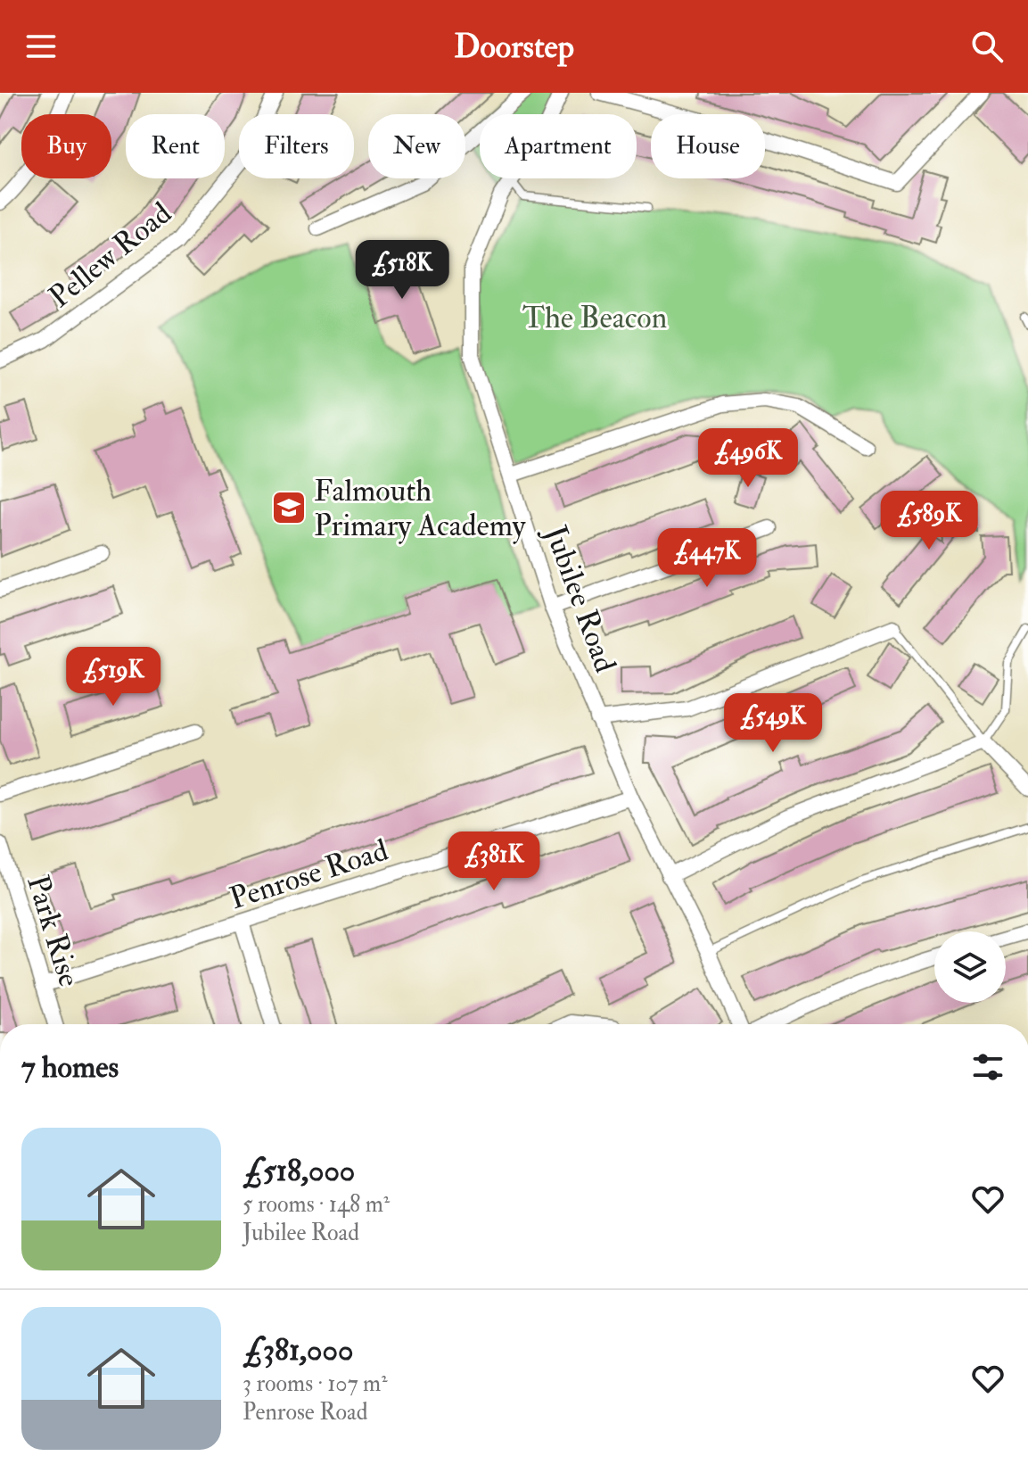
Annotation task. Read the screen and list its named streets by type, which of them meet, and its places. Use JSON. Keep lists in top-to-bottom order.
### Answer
{
  "streets": {
    "street": [
      "Pellew Road",
      "Jubilee Road",
      "Penrose Road",
      "Park Rise"
    ]
  },
  "crossings": [
    ["Jubilee Road", "Penrose Road"],
    ["Penrose Road", "Park Rise"]
  ],
  "parks": ["The Beacon"],
  "places": {
    "school or university": ["Falmouth Primary Academy"]
  },
  "page": {
    "header": "Doorstep",
    "chip": [
      "Buy",
      "Rent",
      "Filters",
      "New",
      "Apartment",
      "House"
    ],
    "price": [
      "£518K",
      "£496K",
      "£589K",
      "£447K",
      "£519K",
      "£549K",
      "£381K"
    ],
    "heading": "7 homes",
    "list": [
      {
        "name": "£518,000",
        "note": "5 rooms · 148 m² · Jubilee Road"
      },
      {
        "name": "£381,000",
        "note": "3 rooms · 107 m² · Penrose Road"
      }
    ]
  }
}
